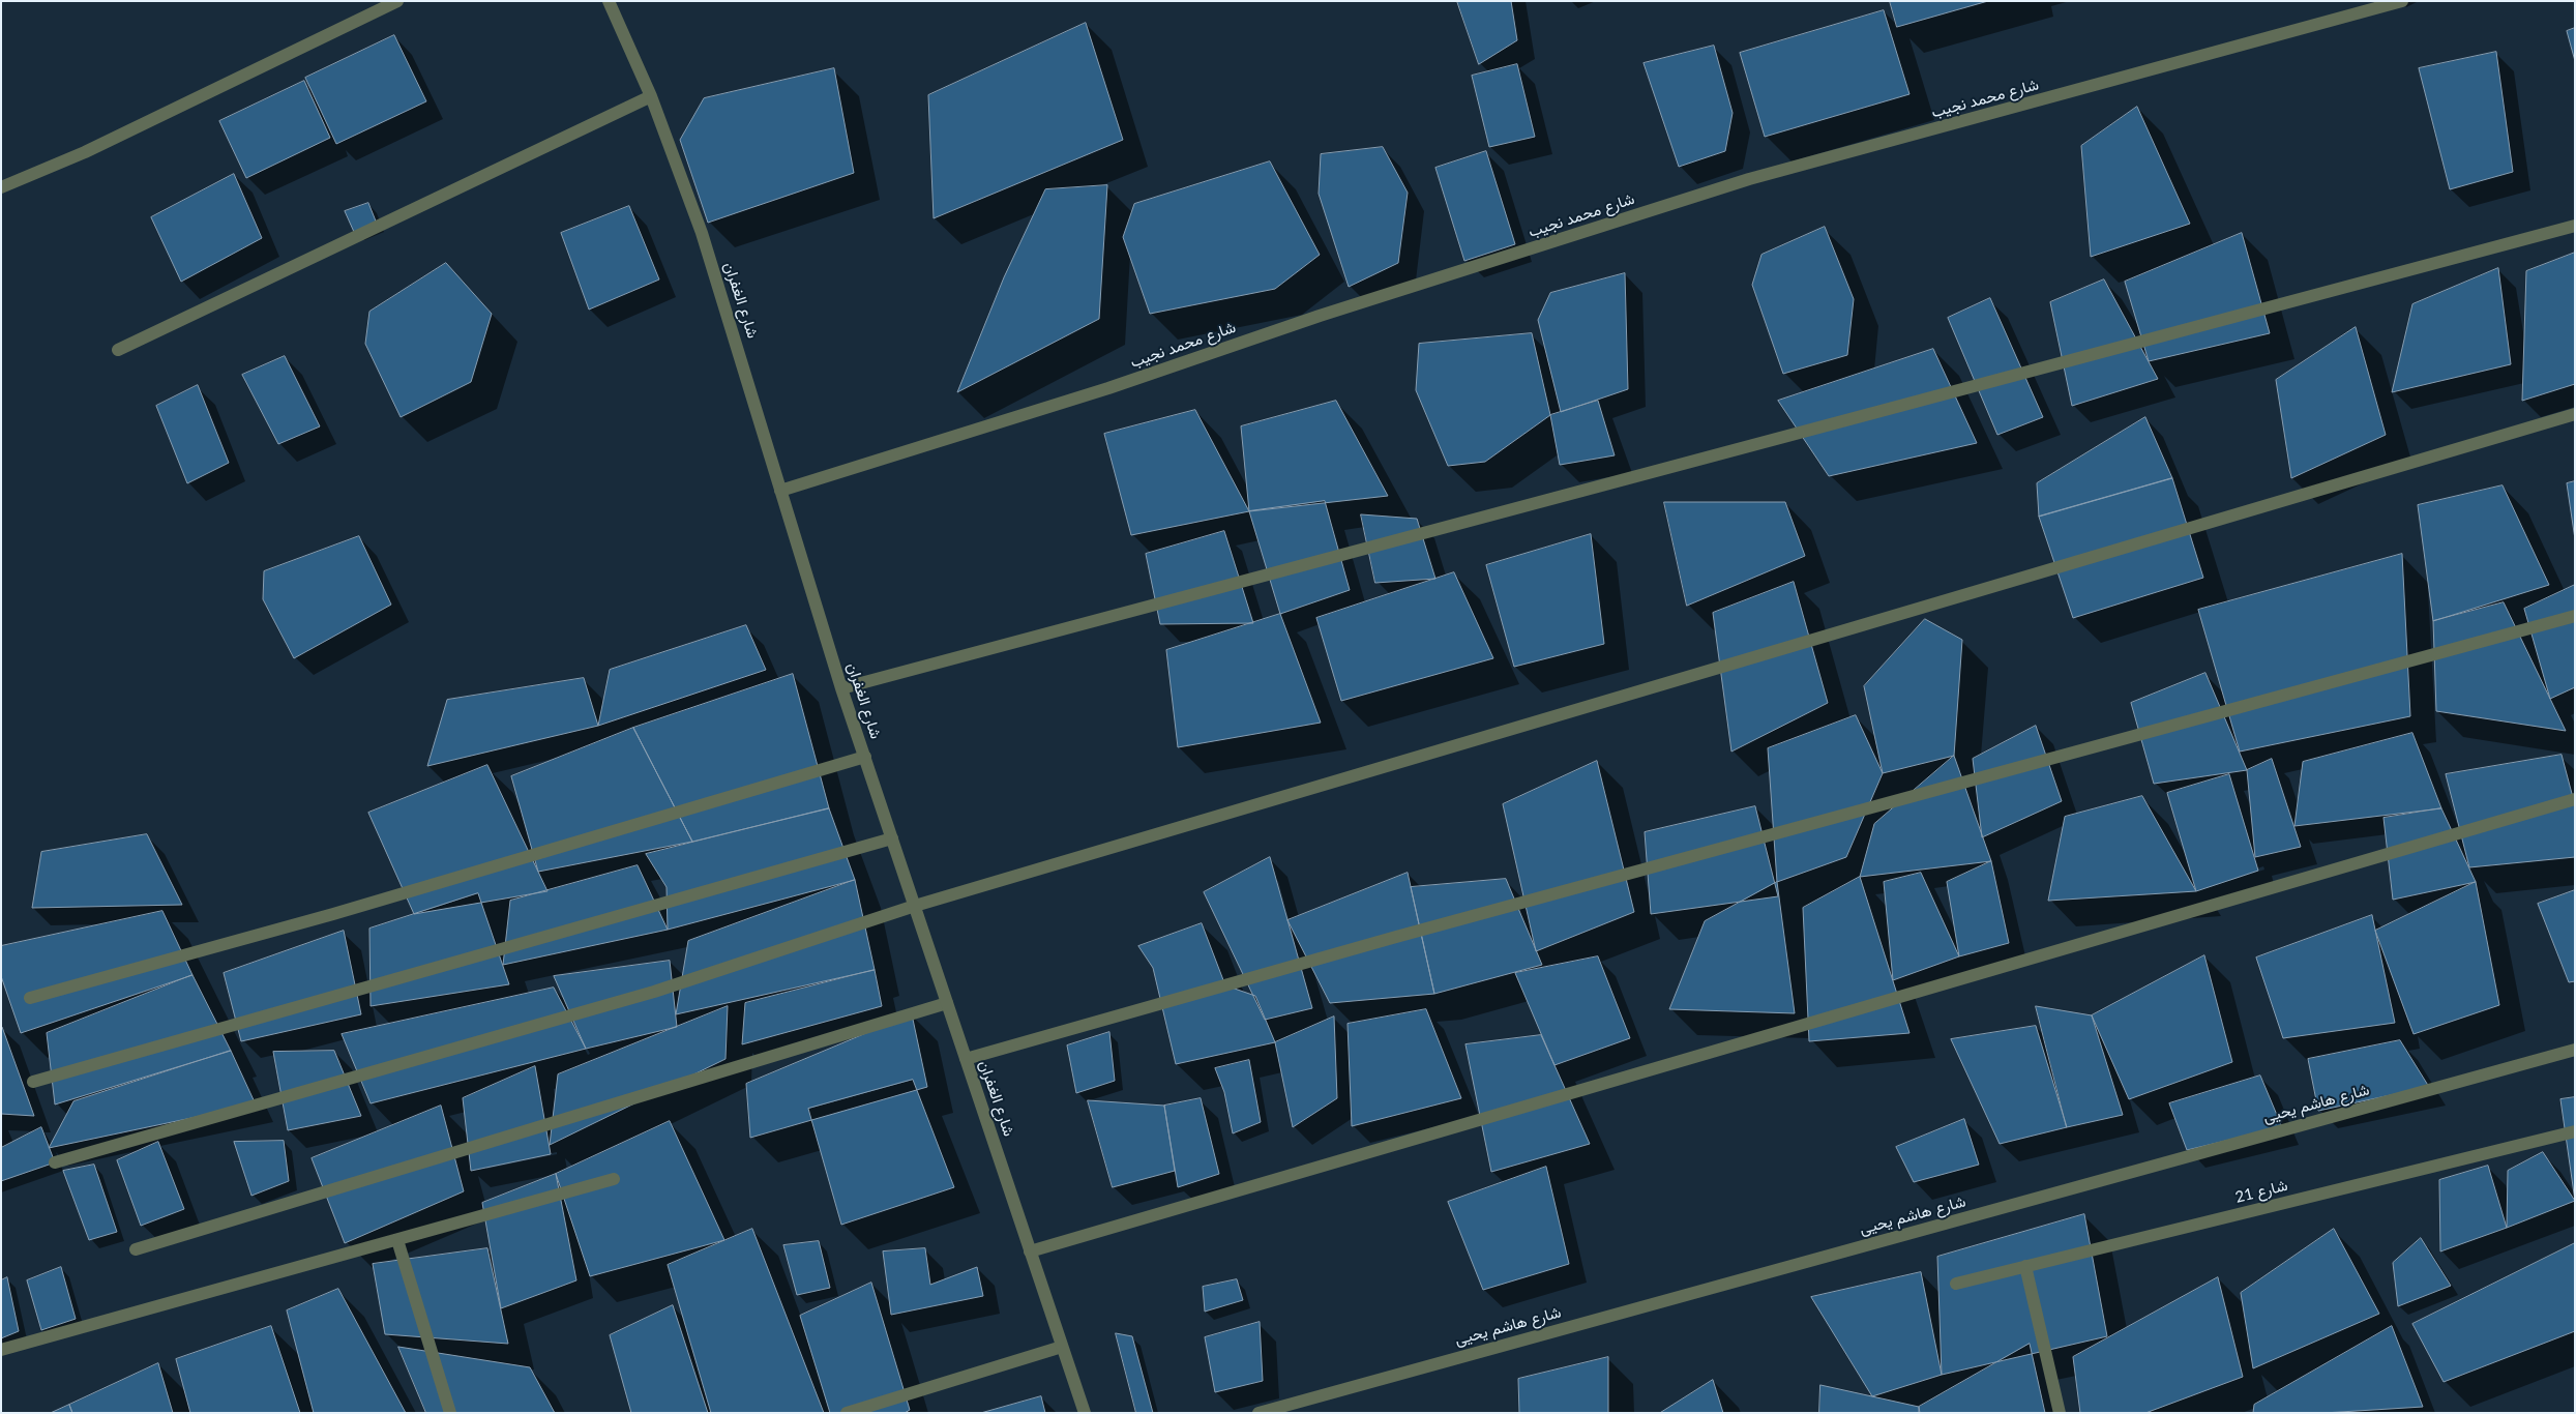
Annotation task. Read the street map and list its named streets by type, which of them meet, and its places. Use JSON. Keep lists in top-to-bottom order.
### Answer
{
  "streets": {
    "street": [
      "شارع محمد نجيب",
      "شارع الغفران",
      "شارع هاشم يحيى",
      "شارع 21"
    ]
  },
  "crossings": [
    ["شارع محمد نجيب", "شارع الغفران"]
  ]
}
